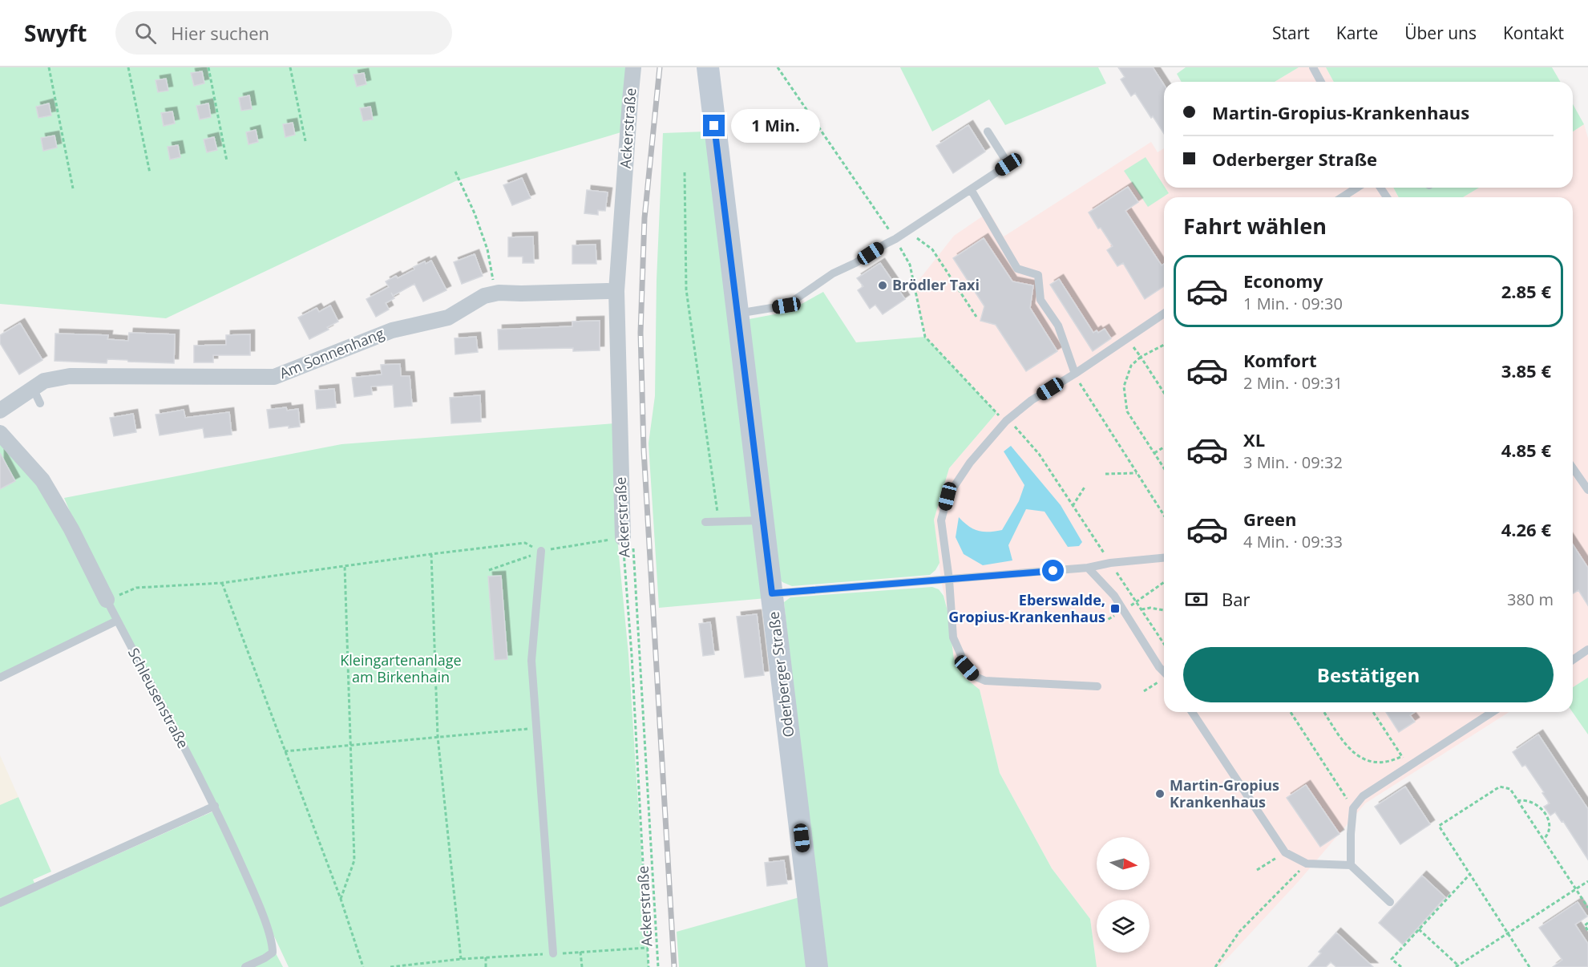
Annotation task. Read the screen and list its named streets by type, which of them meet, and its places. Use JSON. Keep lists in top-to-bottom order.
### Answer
{
  "streets": {
    "main road": ["Oderberger Straße"],
    "street": ["Ackerstraße", "Am Sonnenhang", "Schleusenstraße"]
  },
  "parks": ["Kleingartenanlage am Birkenhain"],
  "places": {
    "other": ["Brödler Taxi", "Martin-Gropius Krankenhaus"],
    "transit": ["Eberswalde, Gropius-Krankenhaus"]
  },
  "north": "right",
  "page": {
    "header": "Swyft",
    "search": "Hier suchen",
    "nav": [
      "Start",
      "Karte",
      "Über uns",
      "Kontakt"
    ],
    "banner": ["Martin-Gropius-Krankenhaus", "Oderberger Straße"],
    "bubble": "1 Min.",
    "heading": "Fahrt wählen",
    "list": [
      {
        "name": "Economy",
        "note": "1 Min. · 09:30",
        "value": "2.85 €"
      },
      {
        "name": "Komfort",
        "note": "2 Min. · 09:31",
        "value": "3.85 €"
      },
      {
        "name": "XL",
        "note": "3 Min. · 09:32",
        "value": "4.85 €"
      },
      {
        "name": "Green",
        "note": "4 Min. · 09:33",
        "value": "4.26 €"
      }
    ],
    "pay": ["Bar", "380 m"],
    "buttons": "Bestätigen"
  }
}
